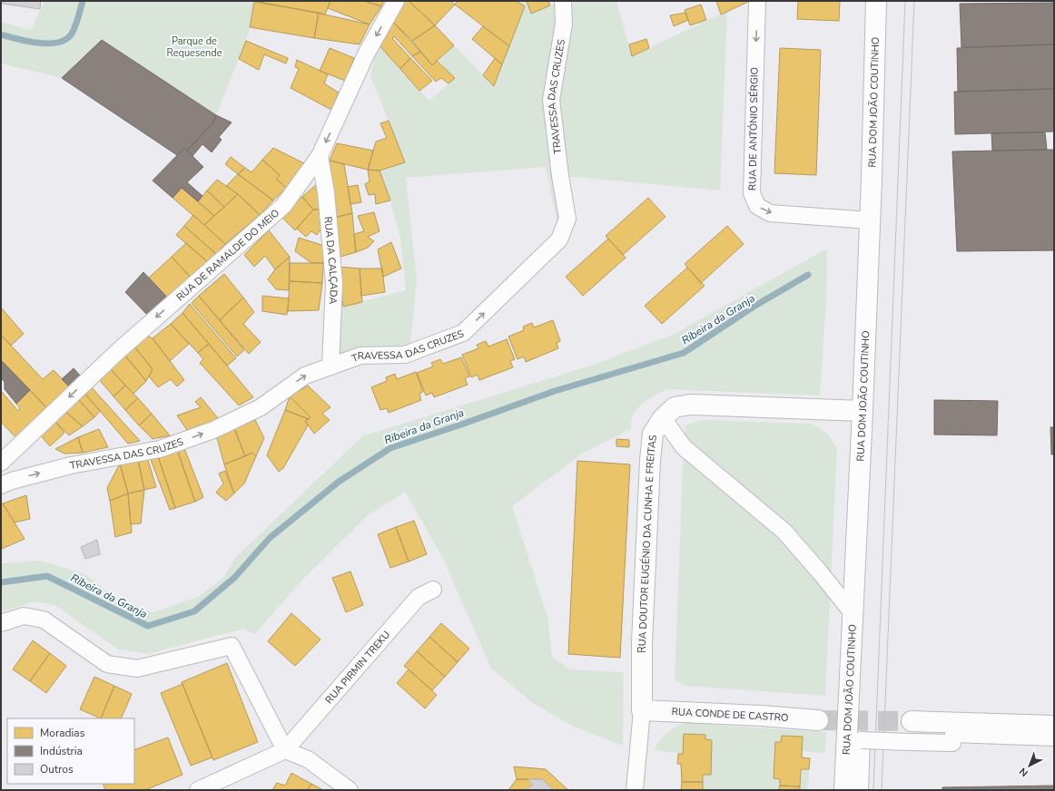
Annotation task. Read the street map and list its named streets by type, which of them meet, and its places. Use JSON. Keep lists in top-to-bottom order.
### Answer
{
  "streets": {
    "street": [
      "TRAVESSA DAS CRUZES",
      "RUA DOM JOÃO COUTINHO",
      "RUA DE ANTÓNIO SÉRGIO",
      "RUA DE RAMALDE DO MEIO",
      "RUA DA CALÇADA",
      "RUA DOUTOR EUGÉNIO DA CUNHA E FREITAS",
      "RUA PIRMIN TREKU",
      "RUA CONDE DE CASTRO"
    ]
  },
  "crossings": [
    ["TRAVESSA DAS CRUZES", "RUA DA CALÇADA"],
    ["RUA DOM JOÃO COUTINHO", "RUA DE ANTÓNIO SÉRGIO"],
    ["RUA DOM JOÃO COUTINHO", "RUA DOUTOR EUGÉNIO DA CUNHA E FREITAS"],
    ["RUA DE RAMALDE DO MEIO", "RUA DA CALÇADA"],
    ["RUA DOUTOR EUGÉNIO DA CUNHA E FREITAS", "RUA CONDE DE CASTRO"]
  ],
  "one_way": ["TRAVESSA DAS CRUZES", "RUA DE RAMALDE DO MEIO"],
  "water": ["Ribeira da Granja"],
  "parks": ["Parque de Requesende"],
  "legend": ["Moradias", "Indústria", "Outros"],
  "north": "bottom left"
}
